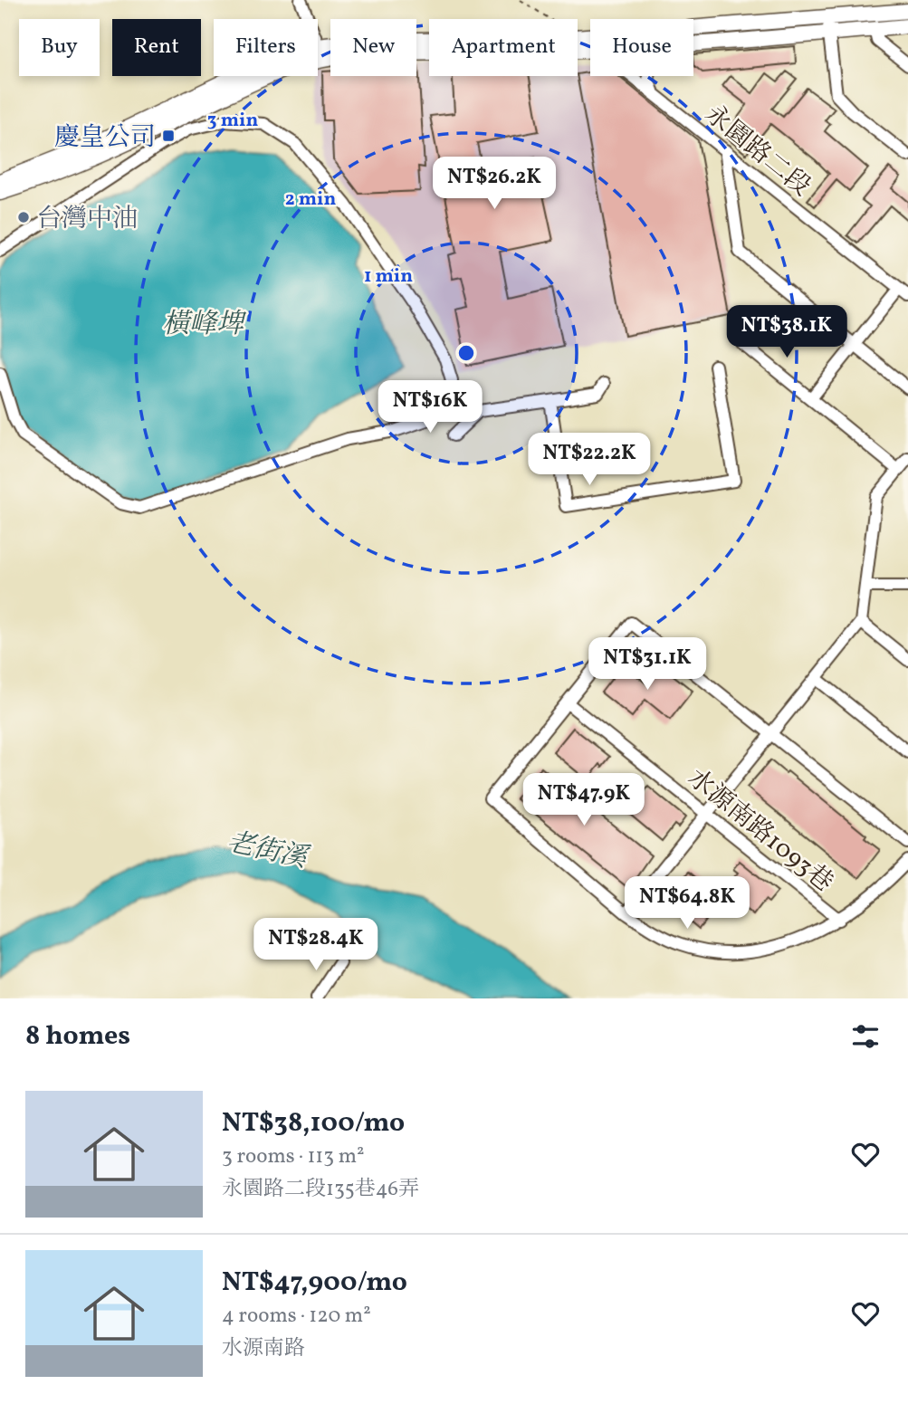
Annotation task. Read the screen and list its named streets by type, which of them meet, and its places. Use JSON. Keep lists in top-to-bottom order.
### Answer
{
  "streets": {
    "street": ["永園路二段", "水源南路1093巷"]
  },
  "water": ["橫峰埤", "老街溪"],
  "places": {
    "transit": ["慶皇公司"],
    "other": ["台灣中油"]
  },
  "page": {
    "chip": [
      "Buy",
      "Rent",
      "Filters",
      "New",
      "Apartment",
      "House"
    ],
    "price": [
      "NT$26.2K",
      "NT$38.1K",
      "NT$16K",
      "NT$22.2K",
      "NT$31.1K",
      "NT$47.9K",
      "NT$64.8K",
      "NT$28.4K"
    ],
    "heading": "8 homes",
    "list": [
      {
        "name": "NT$38,100/mo",
        "note": "3 rooms · 113 m² · 永園路二段135巷46弄"
      },
      {
        "name": "NT$47,900/mo",
        "note": "4 rooms · 120 m² · 水源南路"
      }
    ]
  },
  "rings": ["3 min", "2 min", "1 min"]
}
